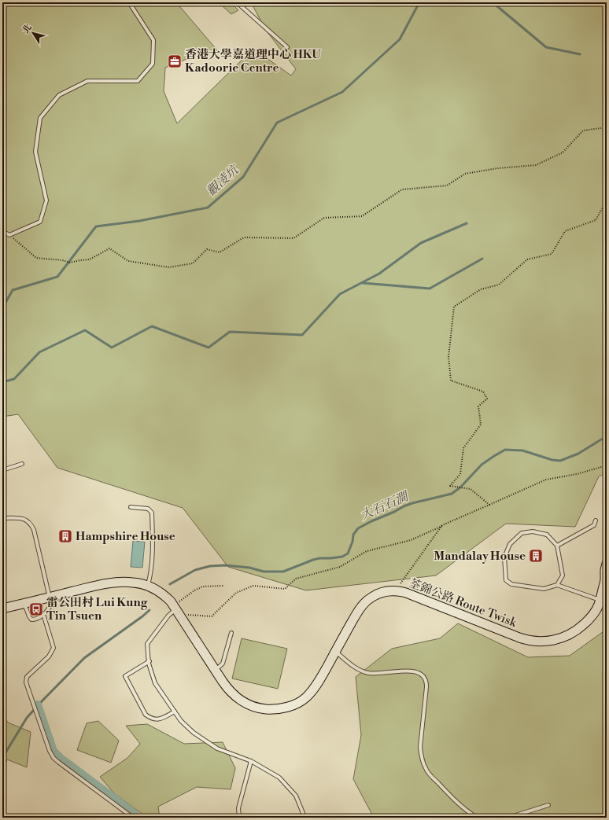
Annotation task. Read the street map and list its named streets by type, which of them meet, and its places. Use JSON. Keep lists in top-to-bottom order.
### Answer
{
  "streets": {
    "main road": ["荃錦公路 Route Twisk"]
  },
  "water": ["觀凌坑", "大石石澗"],
  "places": {
    "office": ["香港大學嘉道理中心 HKU Kadoorie Centre"],
    "building": ["Hampshire House", "Mandalay House"],
    "bus stop": ["雷公田村 Lui Kung Tin Tsuen"]
  },
  "north": "top left"
}
